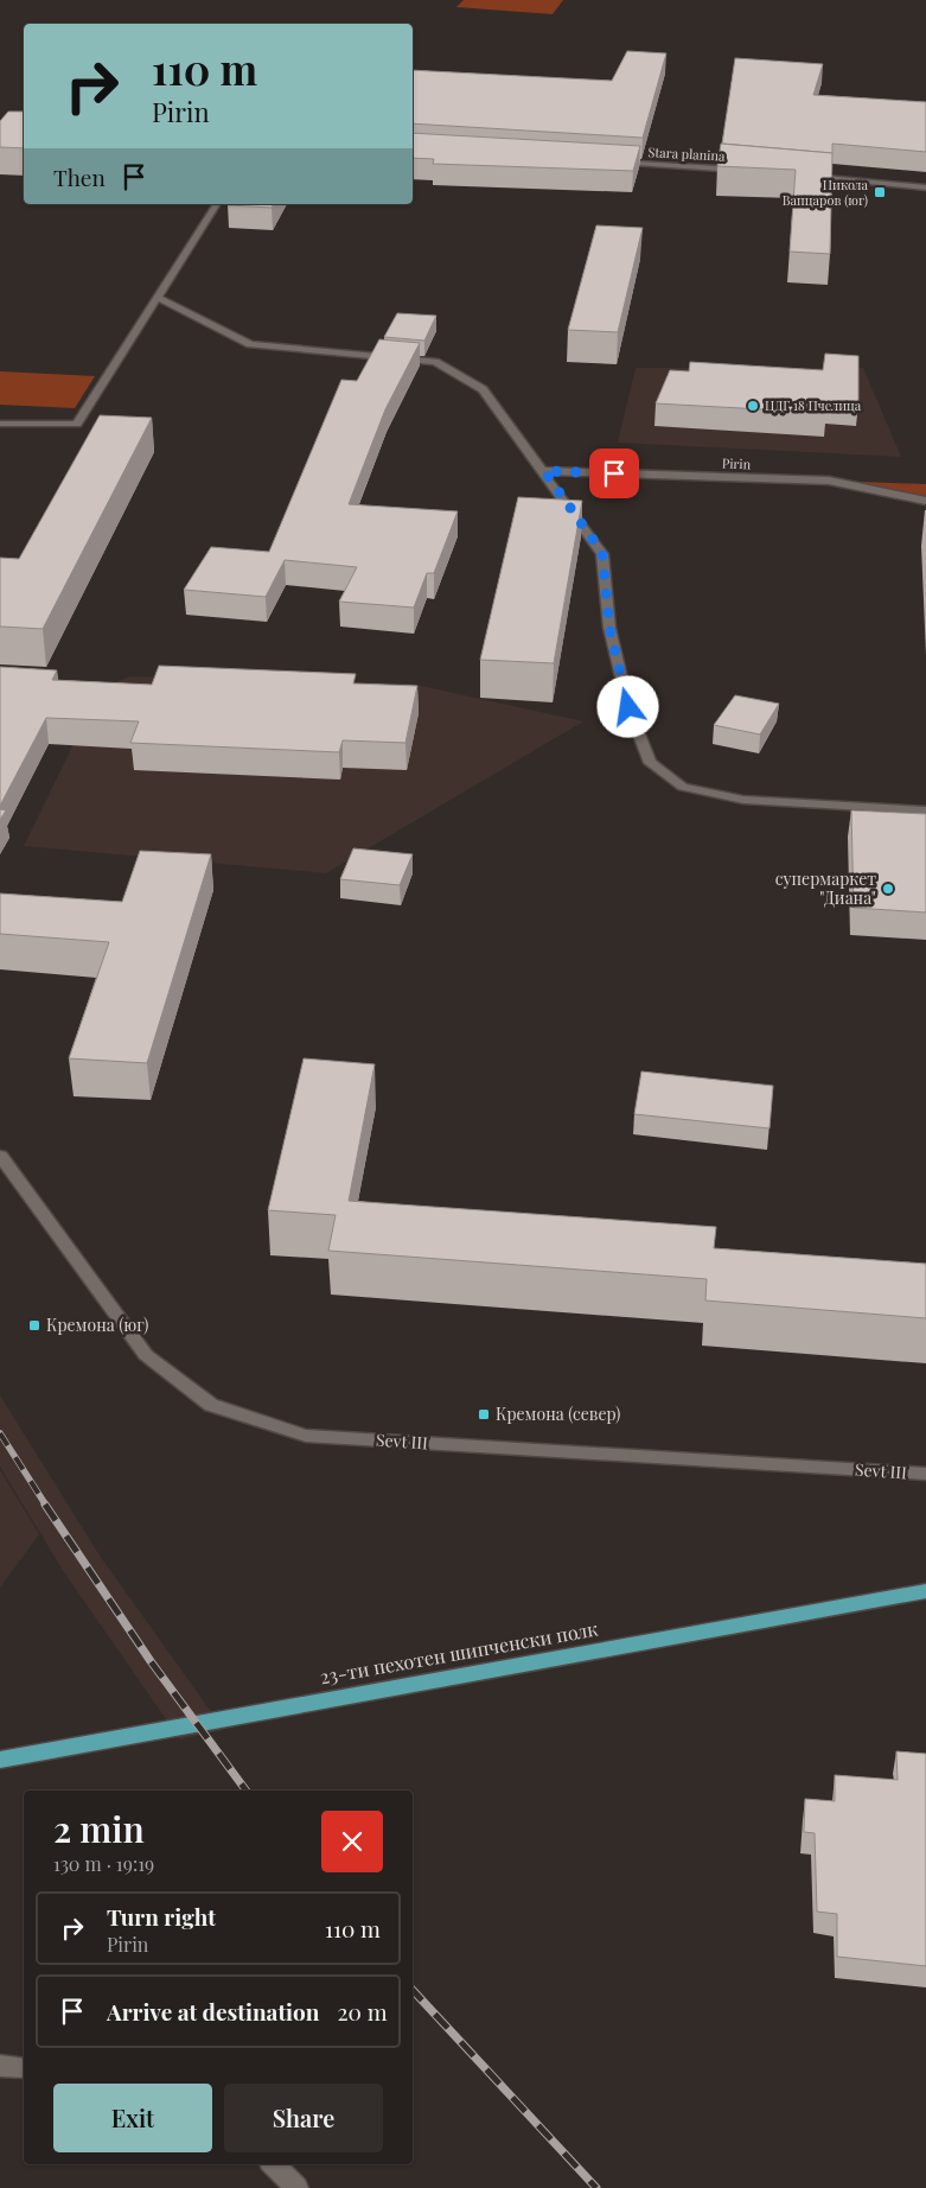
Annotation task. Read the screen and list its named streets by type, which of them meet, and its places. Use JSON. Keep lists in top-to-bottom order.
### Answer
{
  "streets": {
    "main road": ["23-ти пехотен шипченски полк"],
    "street": ["Stara planina", "Pirin", "Sevt III"]
  },
  "places": {
    "transit": ["Никола Вапцаров (юг)", "Кремона (юг)", "Кремона (север)"],
    "other": ["ЦДГ 18 Пчелица", "супермаркет \"Диана\""]
  },
  "page": {
    "turn": ["110 m", "Pirin"],
    "then": "Then",
    "heading": ["2 min", "130 m · 19:19"],
    "list": [
      {
        "name": "Turn right",
        "note": "Pirin",
        "value": "110 m"
      },
      {
        "name": "Arrive at destination",
        "value": "20 m"
      }
    ],
    "buttons": ["Exit", "Share"]
  }
}
